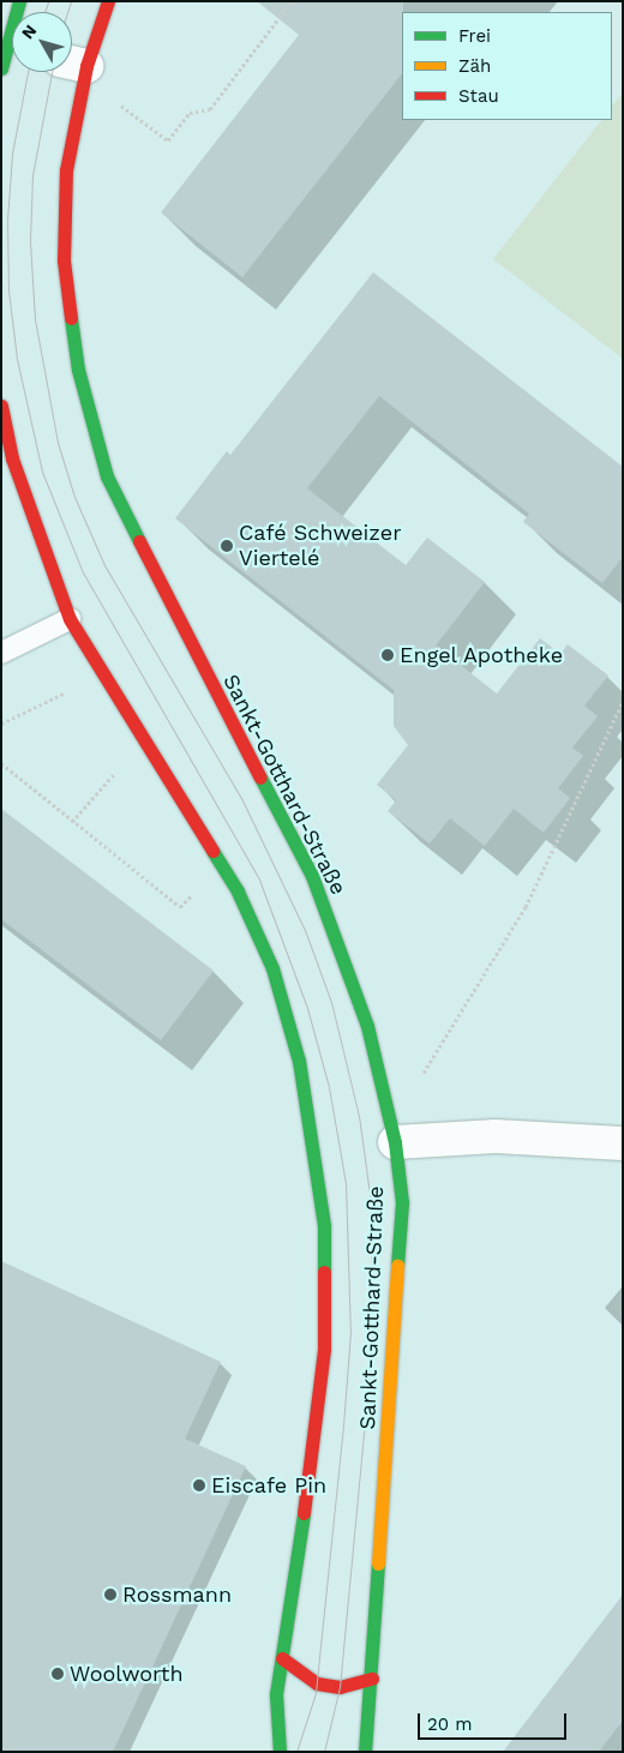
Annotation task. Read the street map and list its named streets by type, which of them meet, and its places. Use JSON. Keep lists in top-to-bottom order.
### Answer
{
  "streets": {
    "street": ["Sankt-Gotthard-Straße"]
  },
  "places": [
    "Café Schweizer Viertelé",
    "Engel Apotheke",
    "Eiscafe Pin",
    "Rossmann",
    "Woolworth"
  ],
  "legend": ["Frei", "Zäh", "Stau"],
  "scale_bar": "20 m",
  "north": "top left"
}
